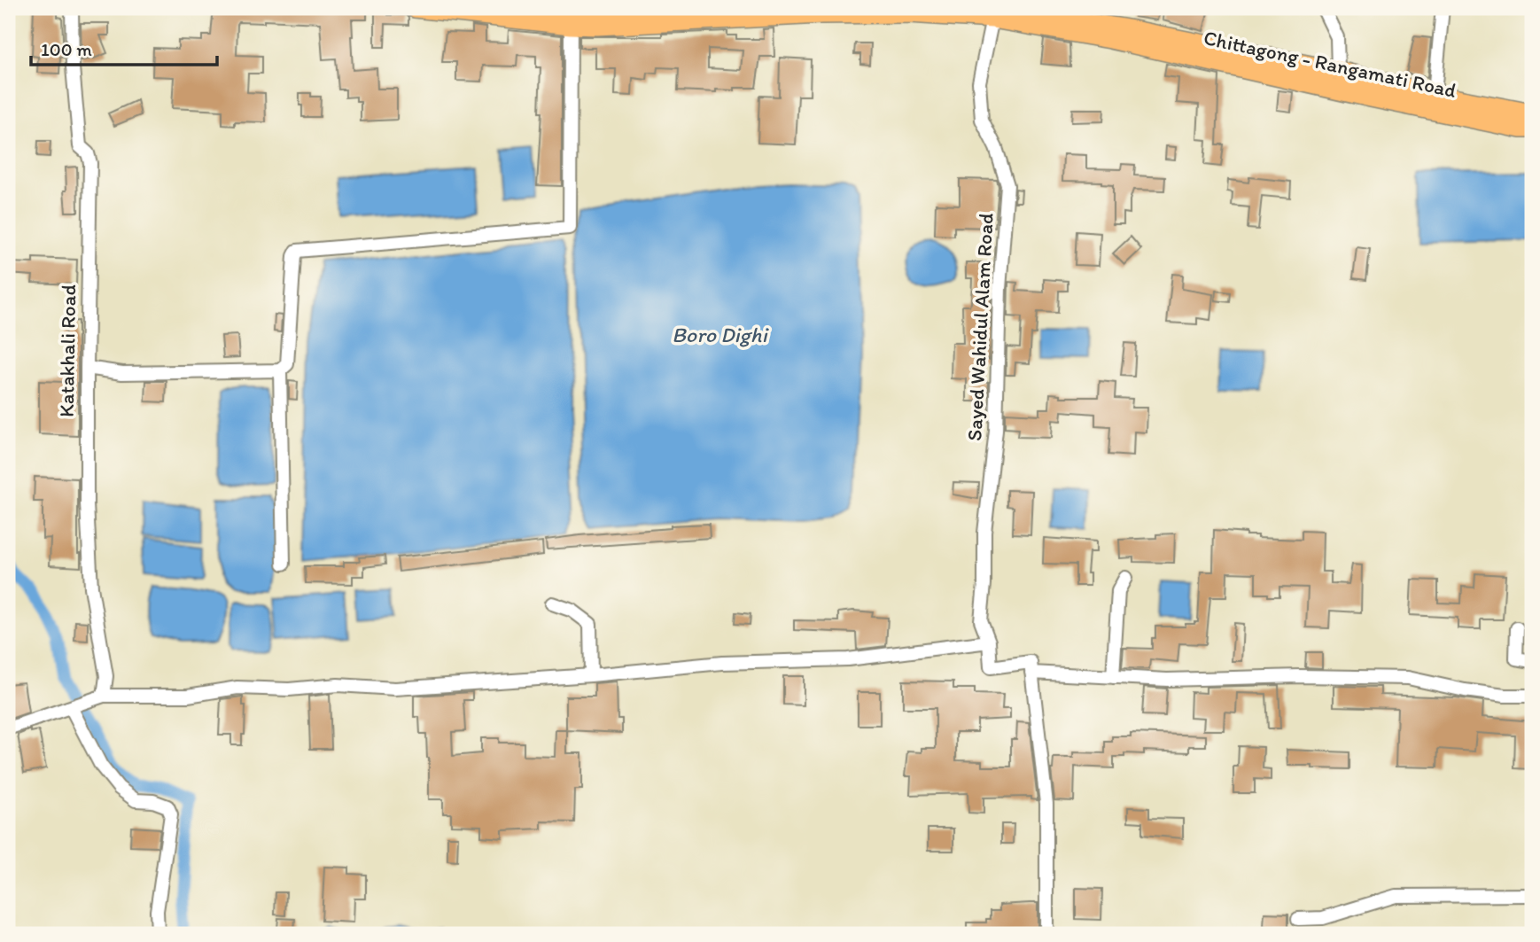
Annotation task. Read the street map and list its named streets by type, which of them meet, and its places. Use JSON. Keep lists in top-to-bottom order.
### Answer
{
  "streets": {
    "highway": ["Chittagong - Rangamati Road"],
    "street": ["Sayed Wahidul Alam Road", "Katakhali Road"]
  },
  "crossings": [
    ["Chittagong - Rangamati Road", "Sayed Wahidul Alam Road"]
  ],
  "water": ["Boro Dighi"],
  "scale_bar": "100 m"
}
